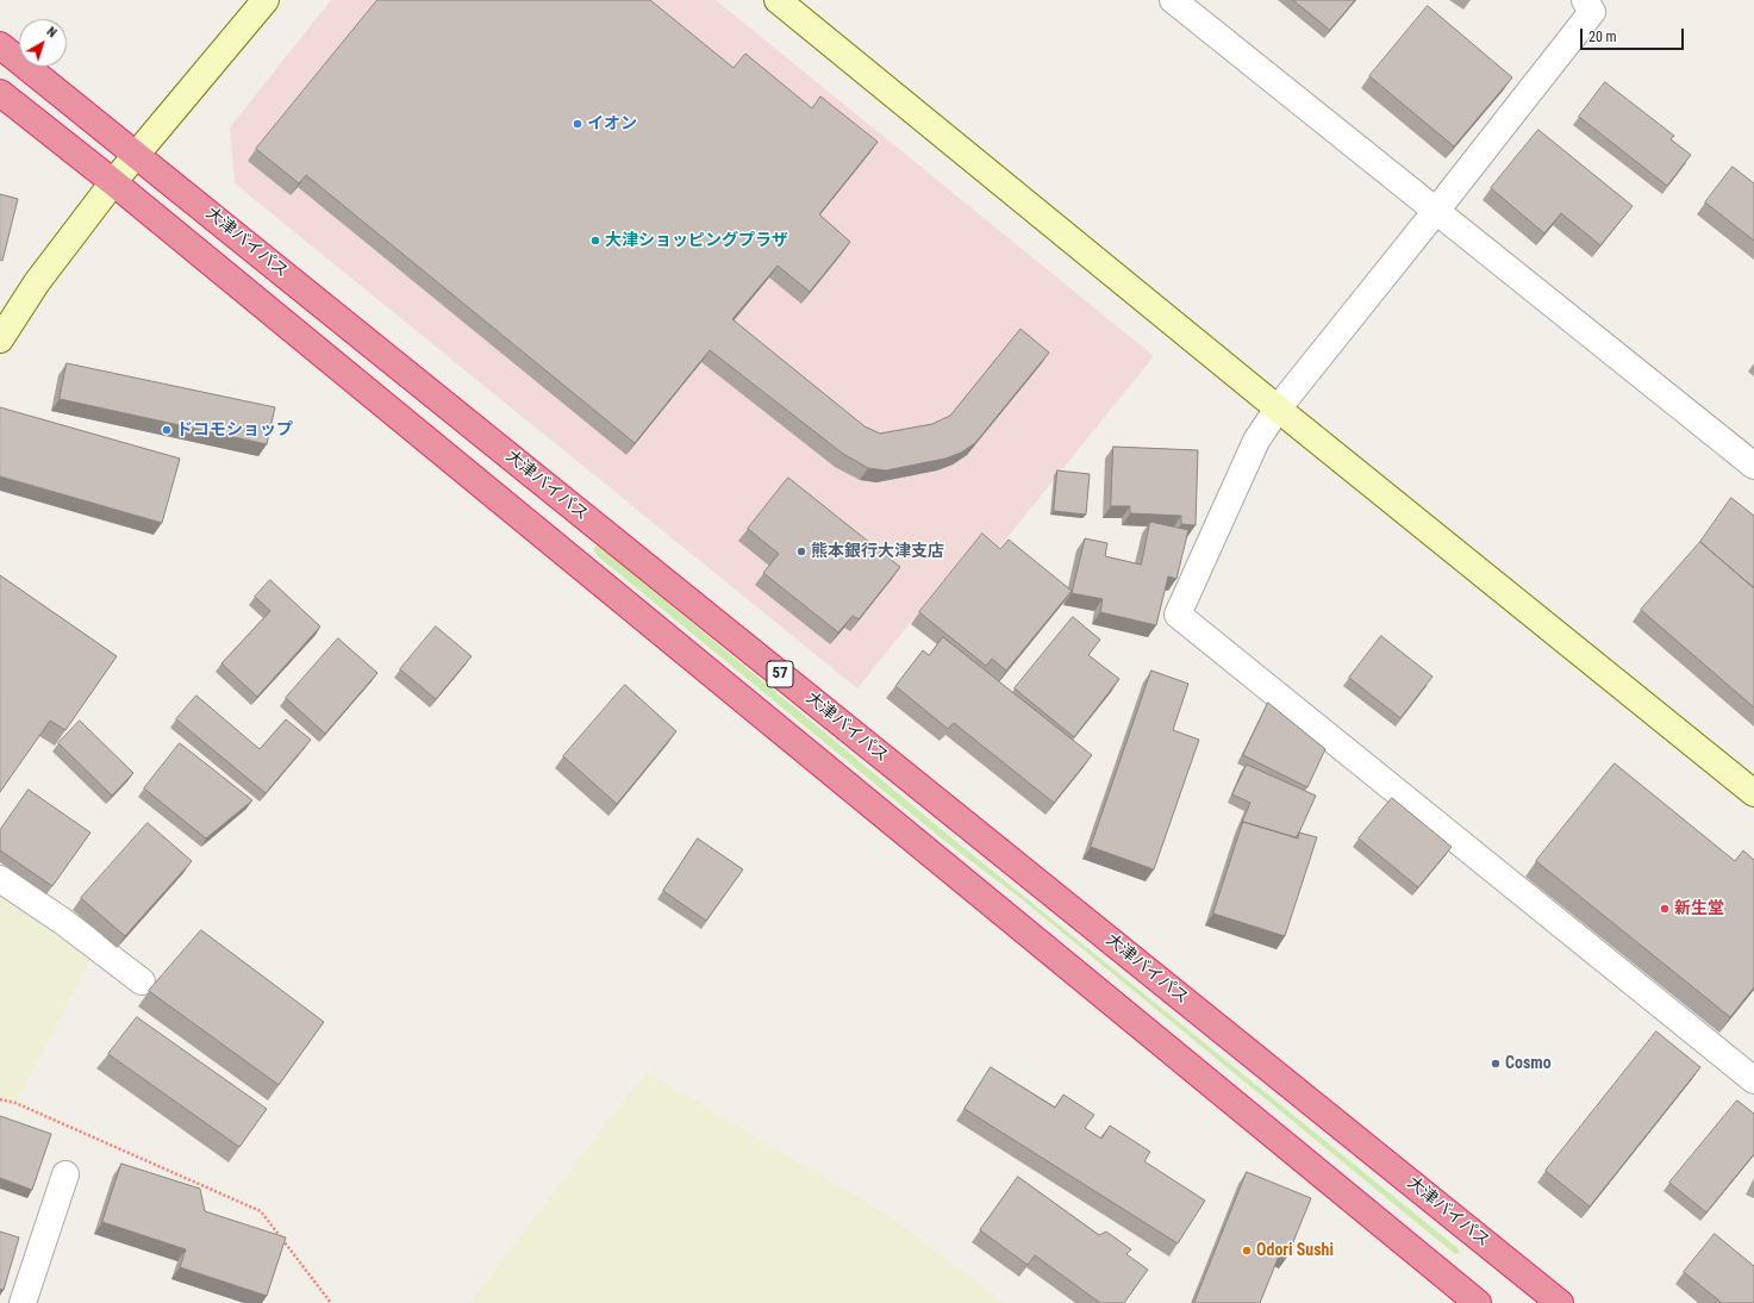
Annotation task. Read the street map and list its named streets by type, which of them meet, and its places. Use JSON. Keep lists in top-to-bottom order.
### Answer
{
  "streets": {
    "highway": ["大津バイパス", "57"]
  },
  "places": [
    "イオン",
    "大津ショッピングプラザ",
    "ドコモショップ",
    "熊本銀行大津支店",
    "新生堂",
    "Cosmo",
    "Odori Sushi"
  ],
  "scale_bar": "20 m",
  "north": "top right"
}
